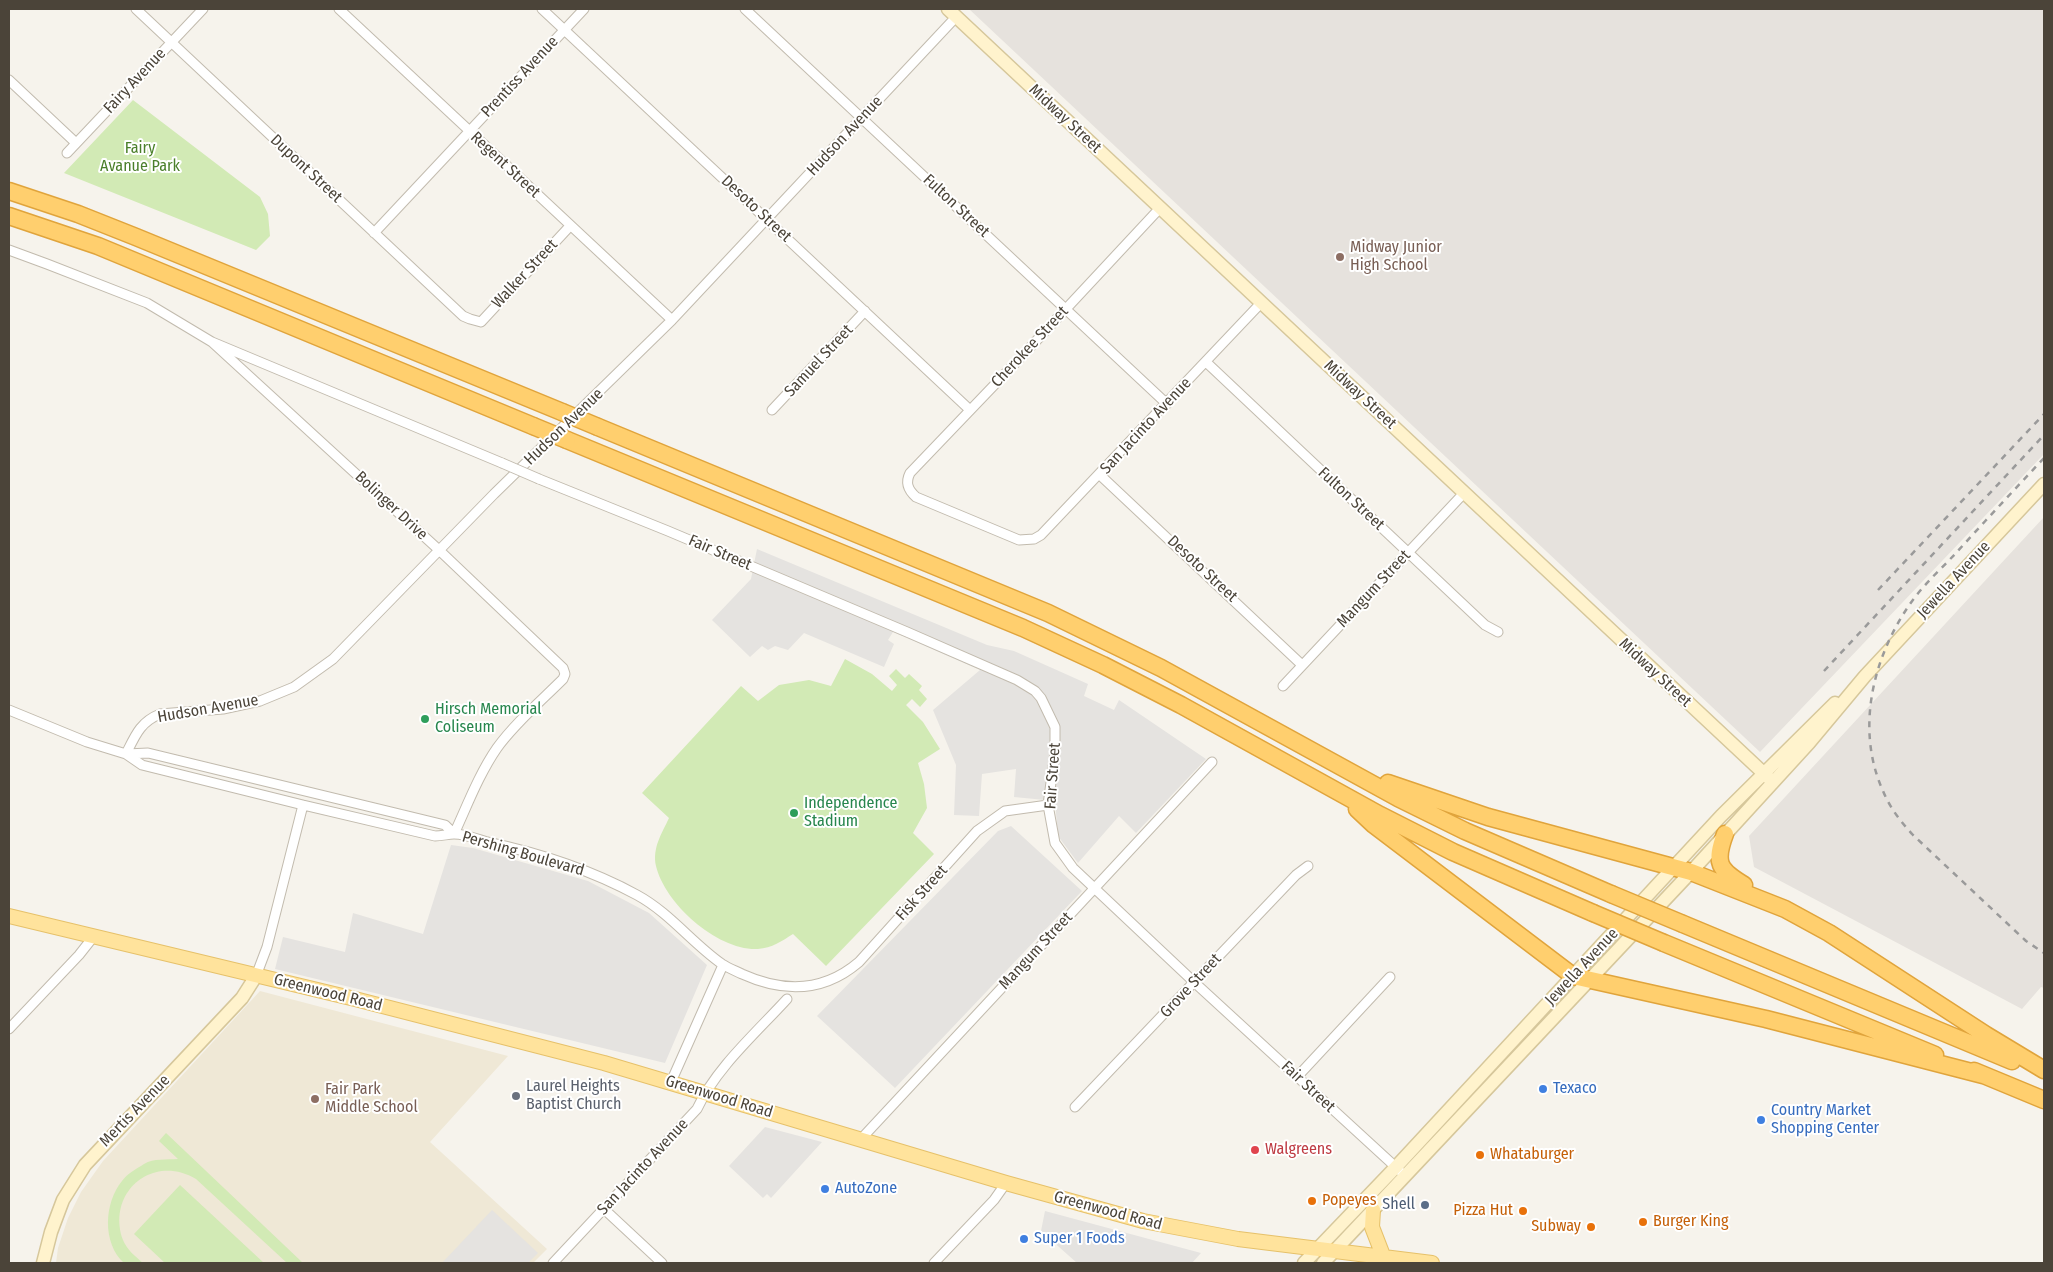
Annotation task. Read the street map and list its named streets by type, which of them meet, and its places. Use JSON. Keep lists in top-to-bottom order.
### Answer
{
  "streets": {
    "main road": [
      "Midway Street",
      "Jewella Avenue",
      "Greenwood Road",
      "Mertis Avenue"
    ],
    "street": [
      "Prentiss Avenue",
      "Fairy Avenue",
      "Hudson Avenue",
      "Regent Street",
      "Dupont Street",
      "Fulton Street",
      "Desoto Street",
      "Walker Street",
      "Cherokee Street",
      "Samuel Street",
      "San Jacinto Avenue",
      "Bolinger Drive",
      "Fair Street",
      "Mangum Street",
      "Pershing Boulevard",
      "Fisk Street",
      "Grove Street"
    ]
  },
  "crossings": [
    ["Prentiss Avenue", "Regent Street"],
    ["Prentiss Avenue", "Dupont Street"],
    ["Prentiss Avenue", "Desoto Street"],
    ["Fairy Avenue", "Dupont Street"],
    ["Midway Street", "Hudson Avenue"],
    ["Midway Street", "Cherokee Street"],
    ["Midway Street", "San Jacinto Avenue"],
    ["Midway Street", "Jewella Avenue"],
    ["Midway Street", "Mangum Street"],
    ["Hudson Avenue", "Regent Street"],
    ["Hudson Avenue", "Fulton Street"],
    ["Hudson Avenue", "Desoto Street"],
    ["Hudson Avenue", "Bolinger Drive"],
    ["Hudson Avenue", "Pershing Boulevard"],
    ["Regent Street", "Walker Street"],
    ["Dupont Street", "Walker Street"],
    ["Fulton Street", "Cherokee Street"],
    ["Fulton Street", "San Jacinto Avenue"],
    ["Fulton Street", "Mangum Street"],
    ["Desoto Street", "Cherokee Street"],
    ["Desoto Street", "Samuel Street"],
    ["Desoto Street", "San Jacinto Avenue"],
    ["Desoto Street", "Mangum Street"],
    ["Cherokee Street", "San Jacinto Avenue"],
    ["San Jacinto Avenue", "Greenwood Road"],
    ["Bolinger Drive", "Fair Street"],
    ["Bolinger Drive", "Pershing Boulevard"],
    ["Fair Street", "Jewella Avenue"],
    ["Fair Street", "Mangum Street"],
    ["Fair Street", "Fisk Street"],
    ["Fair Street", "Grove Street"],
    ["Jewella Avenue", "Greenwood Road"],
    ["Mangum Street", "Greenwood Road"],
    ["Pershing Boulevard", "Fisk Street"],
    ["Greenwood Road", "Mertis Avenue"]
  ],
  "parks": ["Fairy Avanue Park"],
  "places": [
    "Midway Junior High School",
    "Hirsch Memorial Coliseum",
    "Independence Stadium",
    "Texaco",
    "Laurel Heights Baptist Church",
    "Fair Park Middle School",
    "Country Market Shopping Center",
    "Walgreens",
    "Whataburger",
    "AutoZone",
    "Popeyes",
    "Shell",
    "Pizza Hut",
    "Burger King",
    "Subway",
    "Super 1 Foods"
  ]
}
